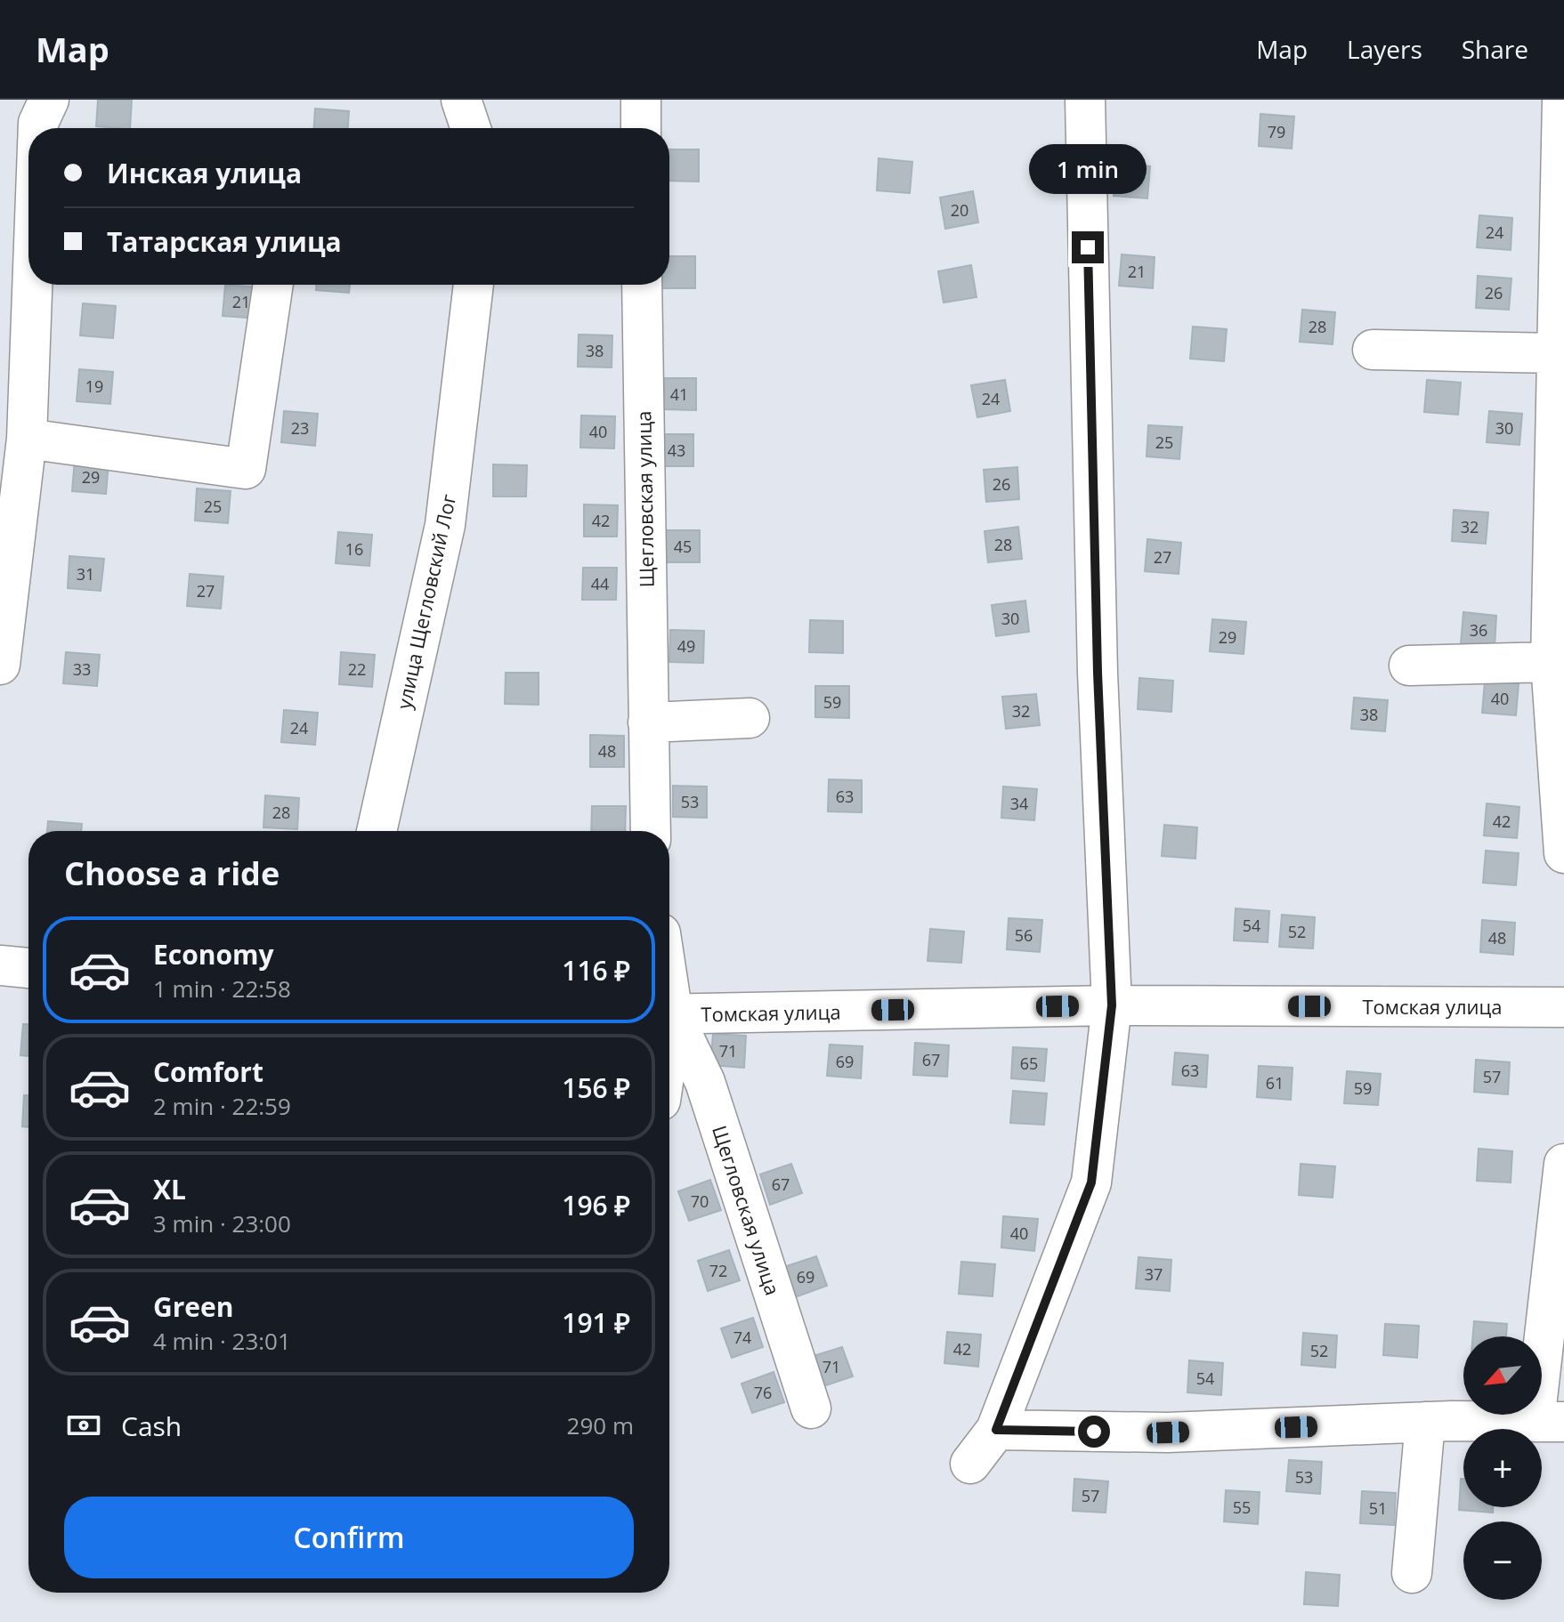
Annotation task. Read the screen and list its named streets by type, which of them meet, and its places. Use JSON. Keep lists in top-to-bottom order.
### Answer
{
  "streets": {
    "street": ["Щегловская улица", "улица Щегловский Лог", "Томская улица"]
  },
  "house_numbers": [
    "79",
    "20",
    "24",
    "21",
    "26",
    "21",
    "28",
    "38",
    "19",
    "41",
    "24",
    "23",
    "30",
    "40",
    "25",
    "43",
    "29",
    "26",
    "25",
    "42",
    "32",
    "28",
    "45",
    "16",
    "27",
    "31",
    "44",
    "27",
    "30",
    "36",
    "29",
    "49",
    "33",
    "22",
    "40",
    "59",
    "32",
    "38",
    "24",
    "48",
    "63",
    "53",
    "34",
    "28",
    "42",
    "54",
    "52",
    "56",
    "48",
    "71",
    "67",
    "69",
    "65",
    "63",
    "57",
    "61",
    "59",
    "67",
    "70",
    "40",
    "72",
    "37",
    "69",
    "74",
    "42",
    "52",
    "71",
    "54",
    "76",
    "53",
    "57",
    "55",
    "51"
  ],
  "north": "bottom left",
  "page": {
    "header": "Map",
    "nav": ["Map", "Layers", "Share"],
    "banner": ["Инская улица", "Татарская улица"],
    "bubble": "1 min",
    "heading": "Choose a ride",
    "list": [
      {
        "name": "Economy",
        "note": "1 min · 22:58",
        "value": "116 ₽"
      },
      {
        "name": "Comfort",
        "note": "2 min · 22:59",
        "value": "156 ₽"
      },
      {
        "name": "XL",
        "note": "3 min · 23:00",
        "value": "196 ₽"
      },
      {
        "name": "Green",
        "note": "4 min · 23:01",
        "value": "191 ₽"
      }
    ],
    "map_buttons": ["+", "−"],
    "pay": ["Cash", "290 m"],
    "buttons": "Confirm"
  }
}
